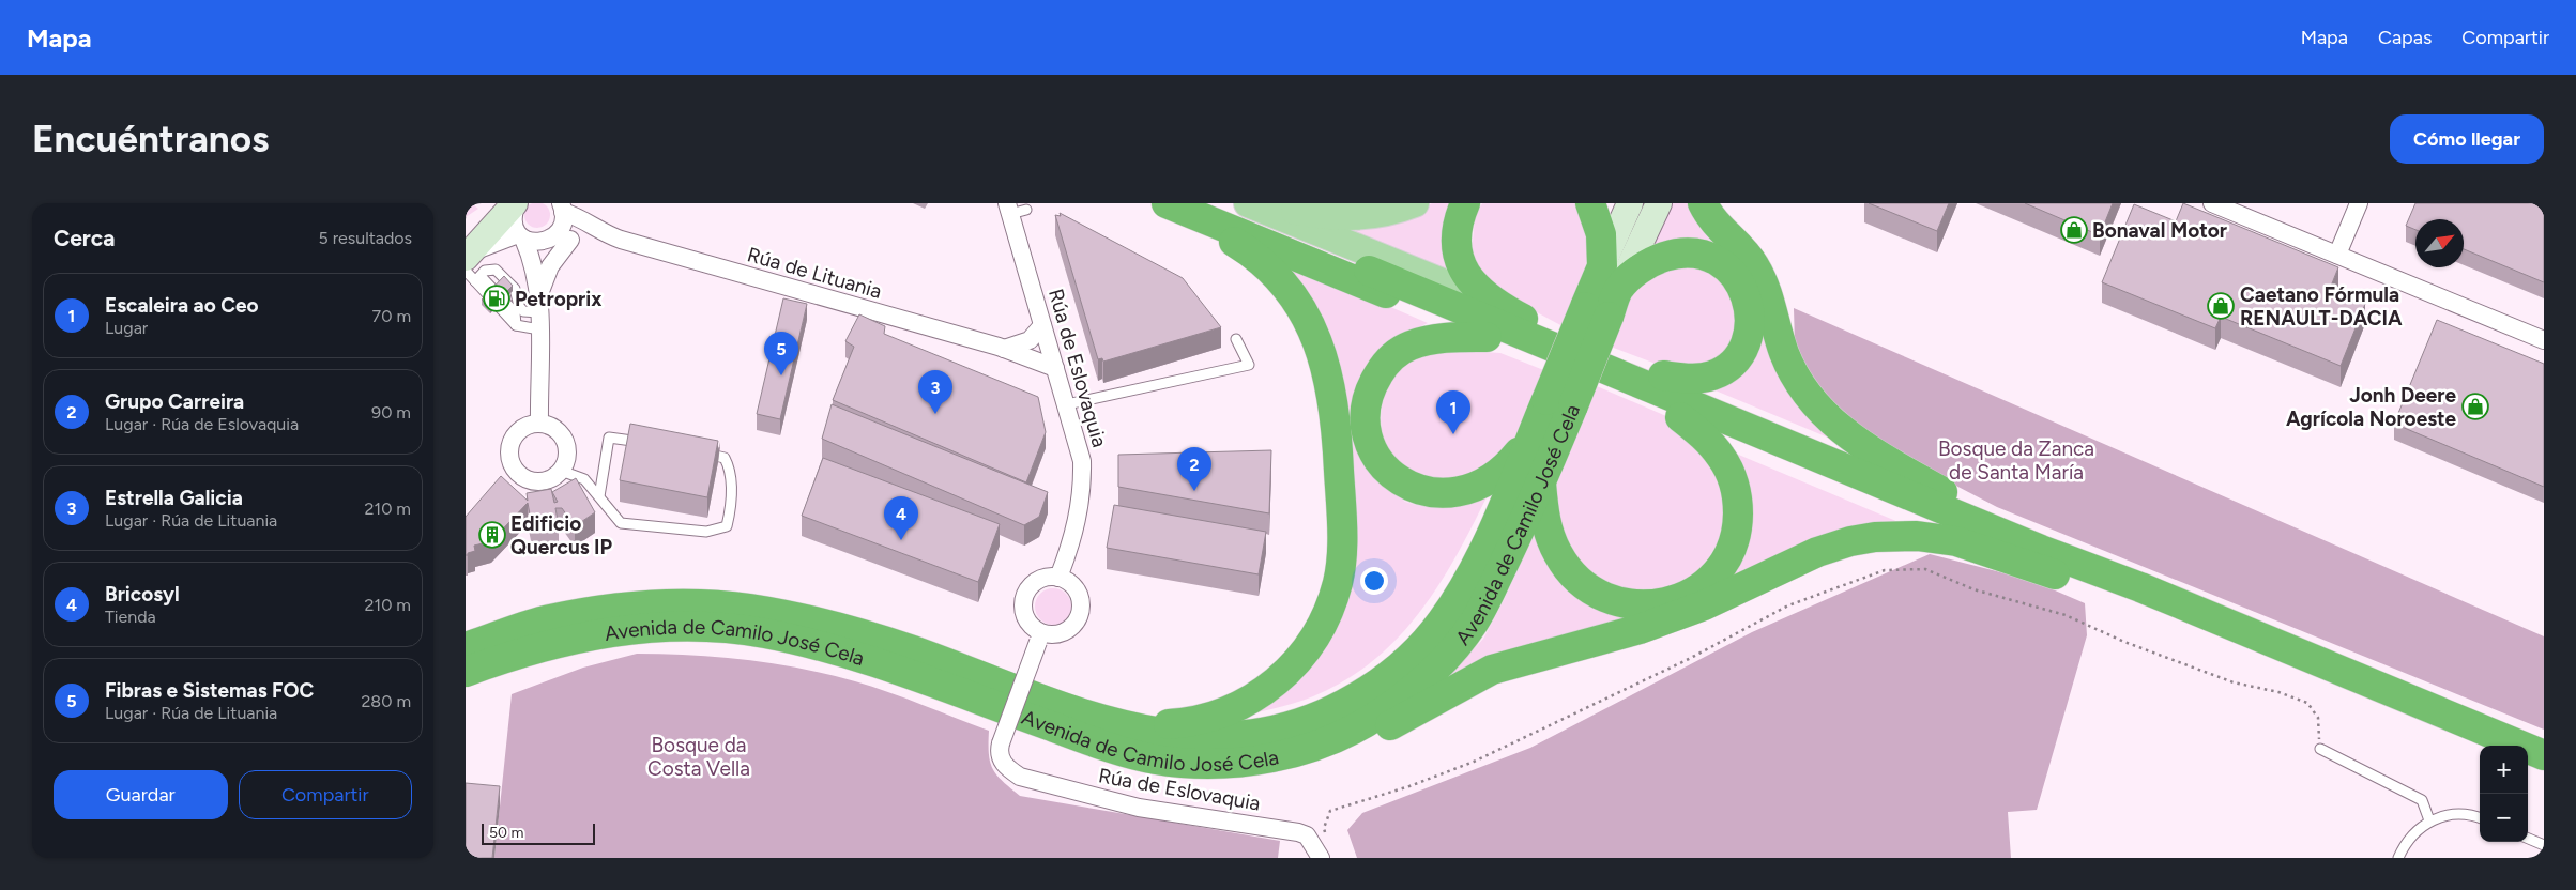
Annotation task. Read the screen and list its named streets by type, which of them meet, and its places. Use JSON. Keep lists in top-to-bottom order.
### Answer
{
  "streets": {
    "highway": ["Avenida de Camilo José Cela"],
    "street": ["Rúa de Lituania", "Rúa de Eslovaquia"]
  },
  "crossings": [
    ["Rúa de Lituania", "Rúa de Eslovaquia"]
  ],
  "parks": ["Bosque da Zanca de Santa María", "Bosque da Costa Vella"],
  "places": {
    "shop": ["Bonaval Motor", "Caetano Fórmula RENAULT-DACIA", "Jonh Deere Agrícola Noroeste"],
    "fuel station": ["Petroprix"],
    "building": ["Edificio Quercus IP"]
  },
  "scale_bar": "50 m",
  "north": "top right",
  "page": {
    "header": "Mapa",
    "nav": ["Mapa", "Capas", "Compartir"],
    "buttons": [
      "Cómo llegar",
      ["Guardar", "Compartir"]
    ],
    "title": "Encuéntranos",
    "heading": ["Cerca", "5 resultados"],
    "list": [
      {
        "mark": "1",
        "name": "Escaleira ao Ceo",
        "note": "Lugar",
        "value": "70 m"
      },
      {
        "mark": "2",
        "name": "Grupo Carreira",
        "note": "Lugar · Rúa de Eslovaquia",
        "value": "90 m"
      },
      {
        "mark": "3",
        "name": "Estrella Galicia",
        "note": "Lugar · Rúa de Lituania",
        "value": "210 m"
      },
      {
        "mark": "4",
        "name": "Bricosyl",
        "note": "Tienda",
        "value": "210 m"
      },
      {
        "mark": "5",
        "name": "Fibras e Sistemas FOC",
        "note": "Lugar · Rúa de Lituania",
        "value": "280 m"
      }
    ],
    "pins": [
      "5",
      "3",
      "1",
      "2",
      "4"
    ],
    "map_buttons": ["+", "−"],
    "scale": "50 m"
  }
}
